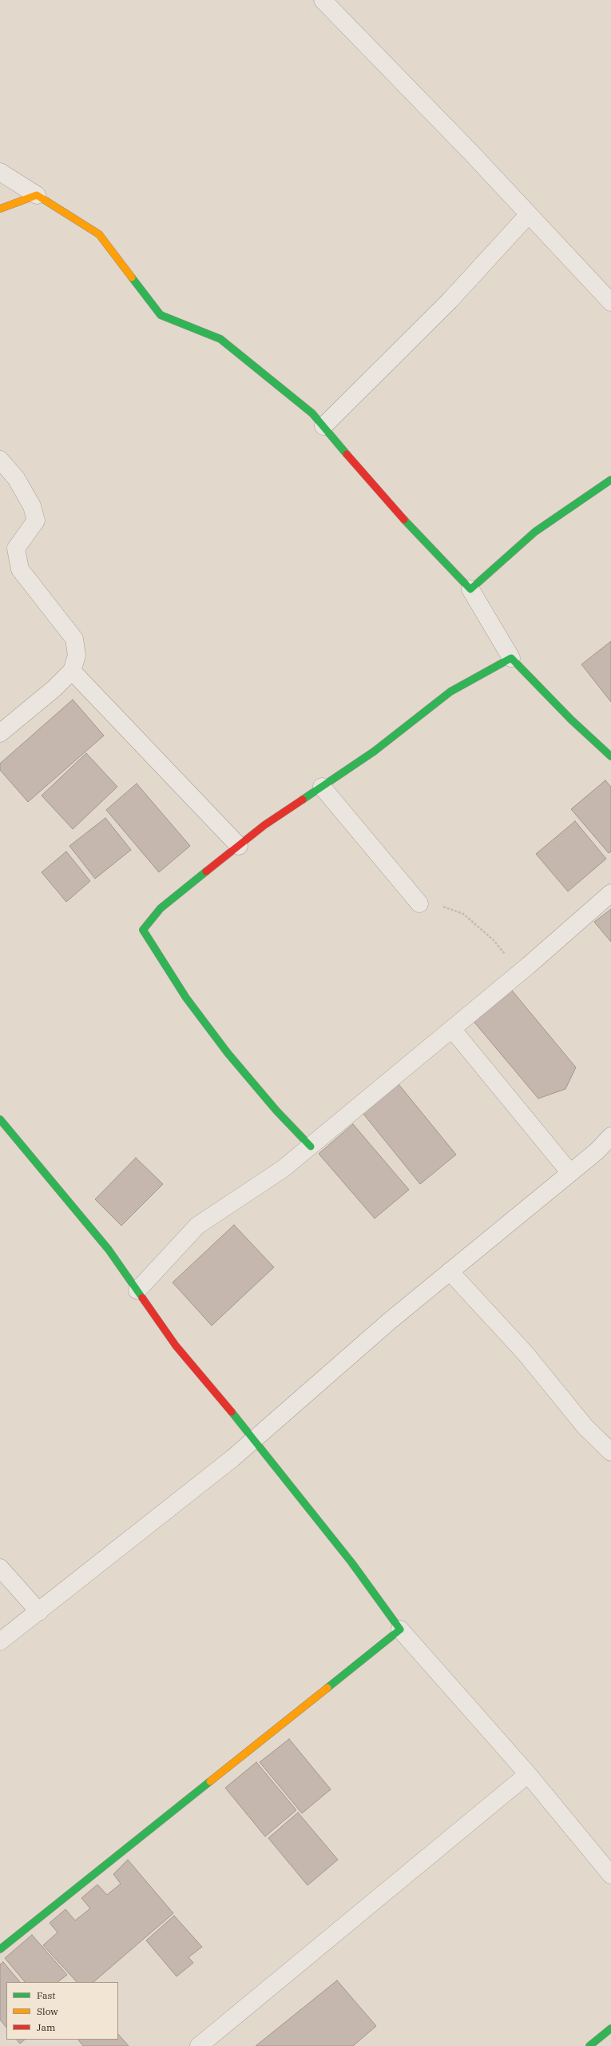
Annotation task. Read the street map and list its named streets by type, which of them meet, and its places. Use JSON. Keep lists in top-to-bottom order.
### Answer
{
  "legend": ["Fast", "Slow", "Jam"]
}
